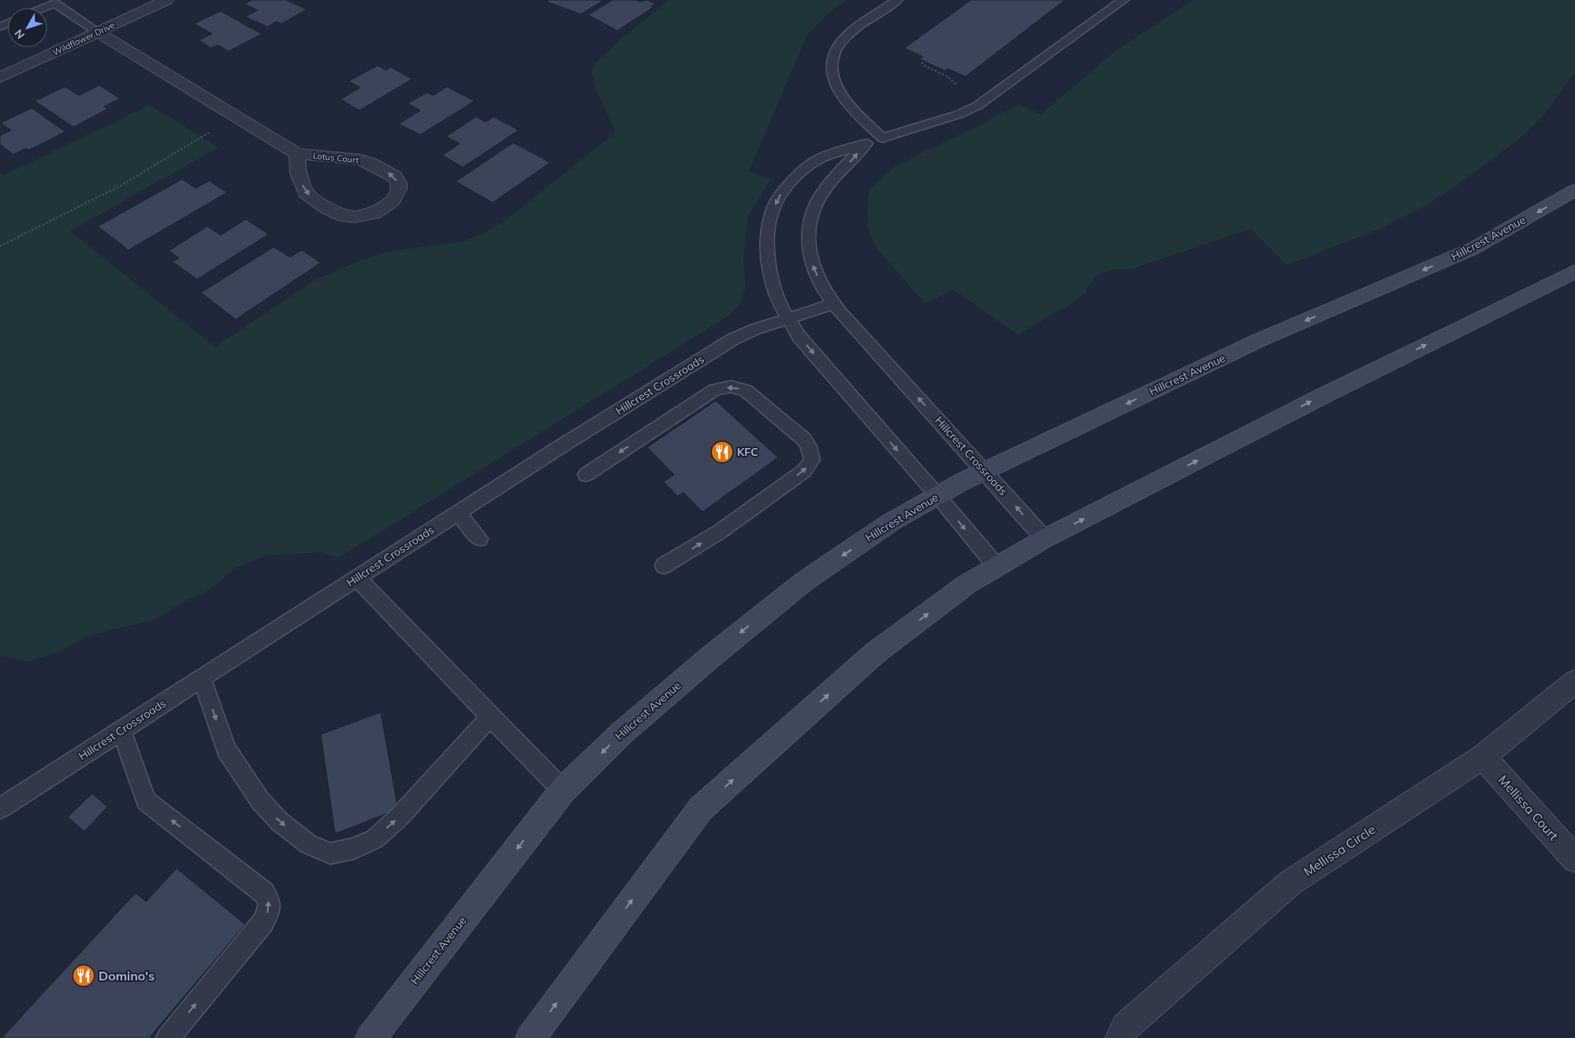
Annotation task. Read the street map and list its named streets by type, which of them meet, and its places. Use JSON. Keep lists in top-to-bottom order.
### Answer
{
  "streets": {
    "main road": ["Hillcrest Avenue"],
    "street": [
      "Wildflower Drive",
      "Lotus Court",
      "Mellissa Court",
      "Mellissa Circle"
    ],
    "lane": ["Hillcrest Crossroads"]
  },
  "crossings": [
    ["Wildflower Drive", "Lotus Court"],
    ["Hillcrest Avenue", "Hillcrest Crossroads"],
    ["Mellissa Court", "Mellissa Circle"]
  ],
  "places": {
    "restaurant": ["KFC", "Domino's"]
  },
  "north": "bottom left"
}
